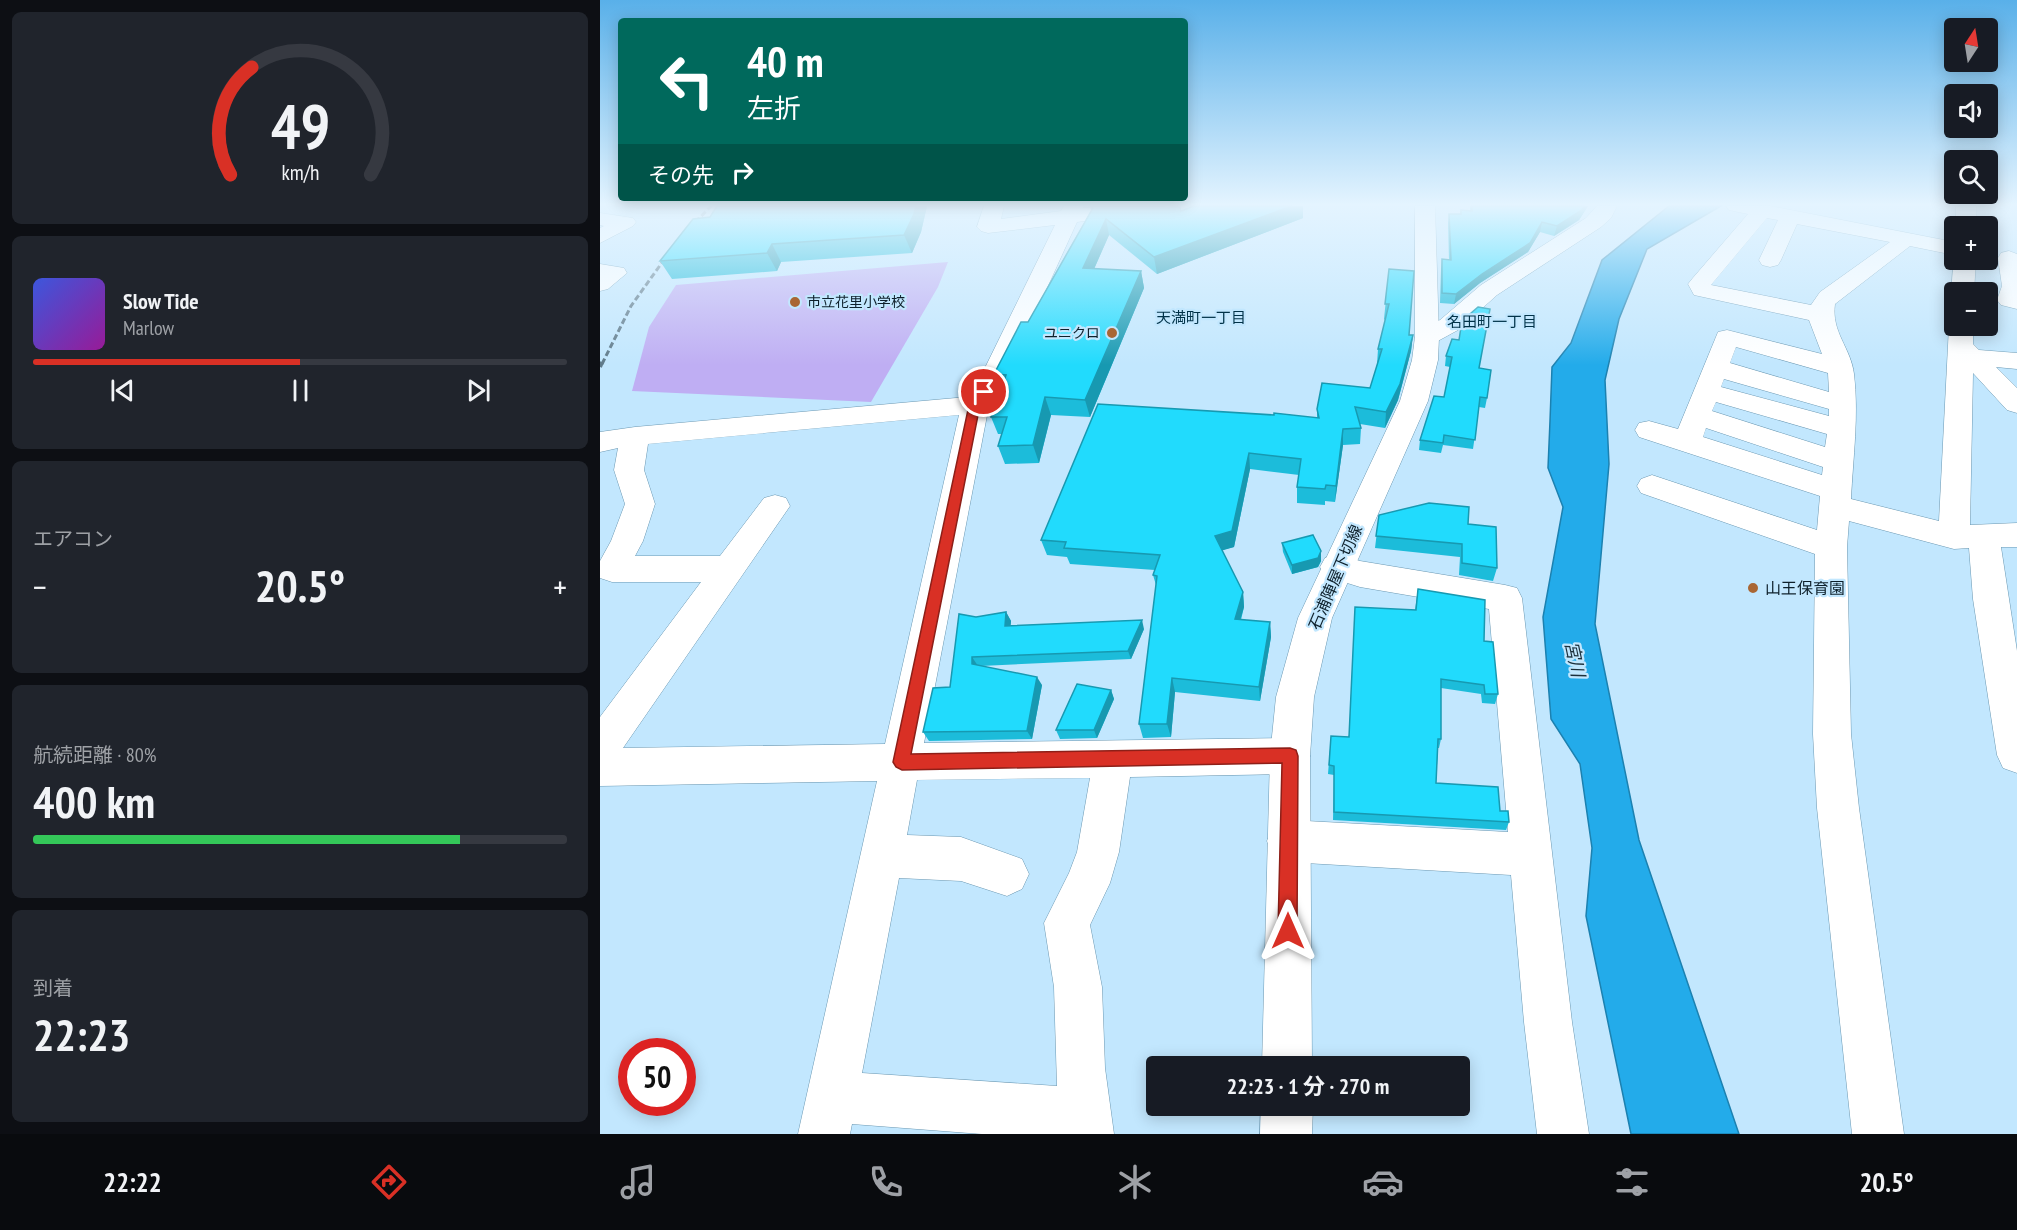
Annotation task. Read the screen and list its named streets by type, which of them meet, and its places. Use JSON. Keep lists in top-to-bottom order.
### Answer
{
  "streets": {
    "street": ["石浦陣屋下切線"]
  },
  "districts": ["天満町一丁目", "名田町一丁目"],
  "water": ["宮川"],
  "places": ["市立花里小学校", "ユニクロ", "山王保育園"],
  "north": "top",
  "page": {
    "map_buttons": ["+", "−"],
    "turn": ["40 m", "左折"],
    "then": "その先",
    "song": ["Slow Tide", "Marlow"],
    "tile": [
      "エアコン",
      ["航続距離 · 80%", "400 km"],
      ["到着", "22:23"]
    ],
    "heat": ["−", "20.5°", "+"],
    "limit": "50",
    "trip": "22:23 · 1 分 · 270 m",
    "tabs": ["22:22", "20.5°"],
    "gauge": ["49", "km/h"]
  }
}
